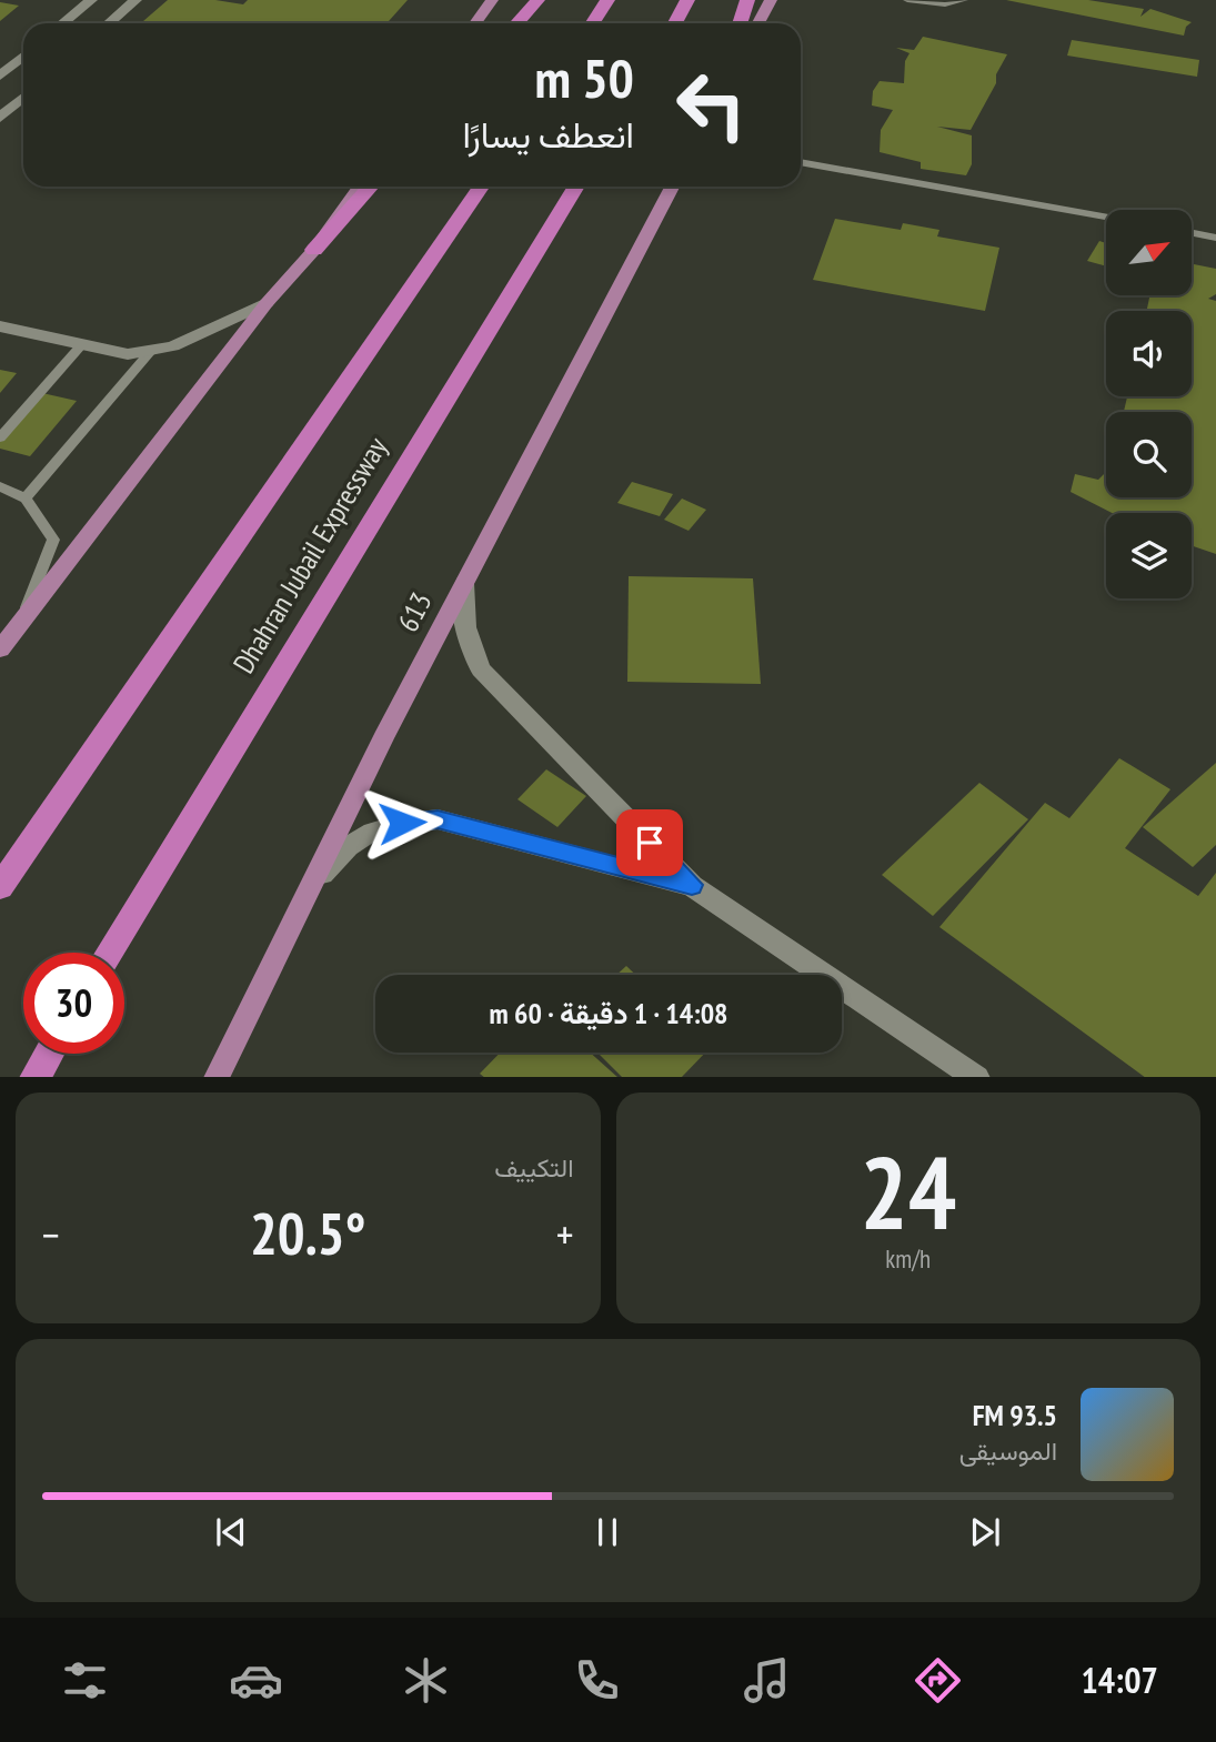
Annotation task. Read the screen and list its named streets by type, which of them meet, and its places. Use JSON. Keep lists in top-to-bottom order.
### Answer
{
  "streets": {
    "highway": ["Dhahran Jubail Expressway"],
    "main road": ["613"]
  },
  "north": "top right",
  "page": {
    "turn": ["50 m", "انعطف يسارًا"],
    "limit": "30",
    "trip": "14:08 · 1 دقيقة · 60 m",
    "tile": [
      ["24", "km/h"],
      "التكييف"
    ],
    "heat": ["−", "20.5°", "+"],
    "song": ["93.5 FM", "الموسيقى"],
    "tabs": "14:07"
  }
}
